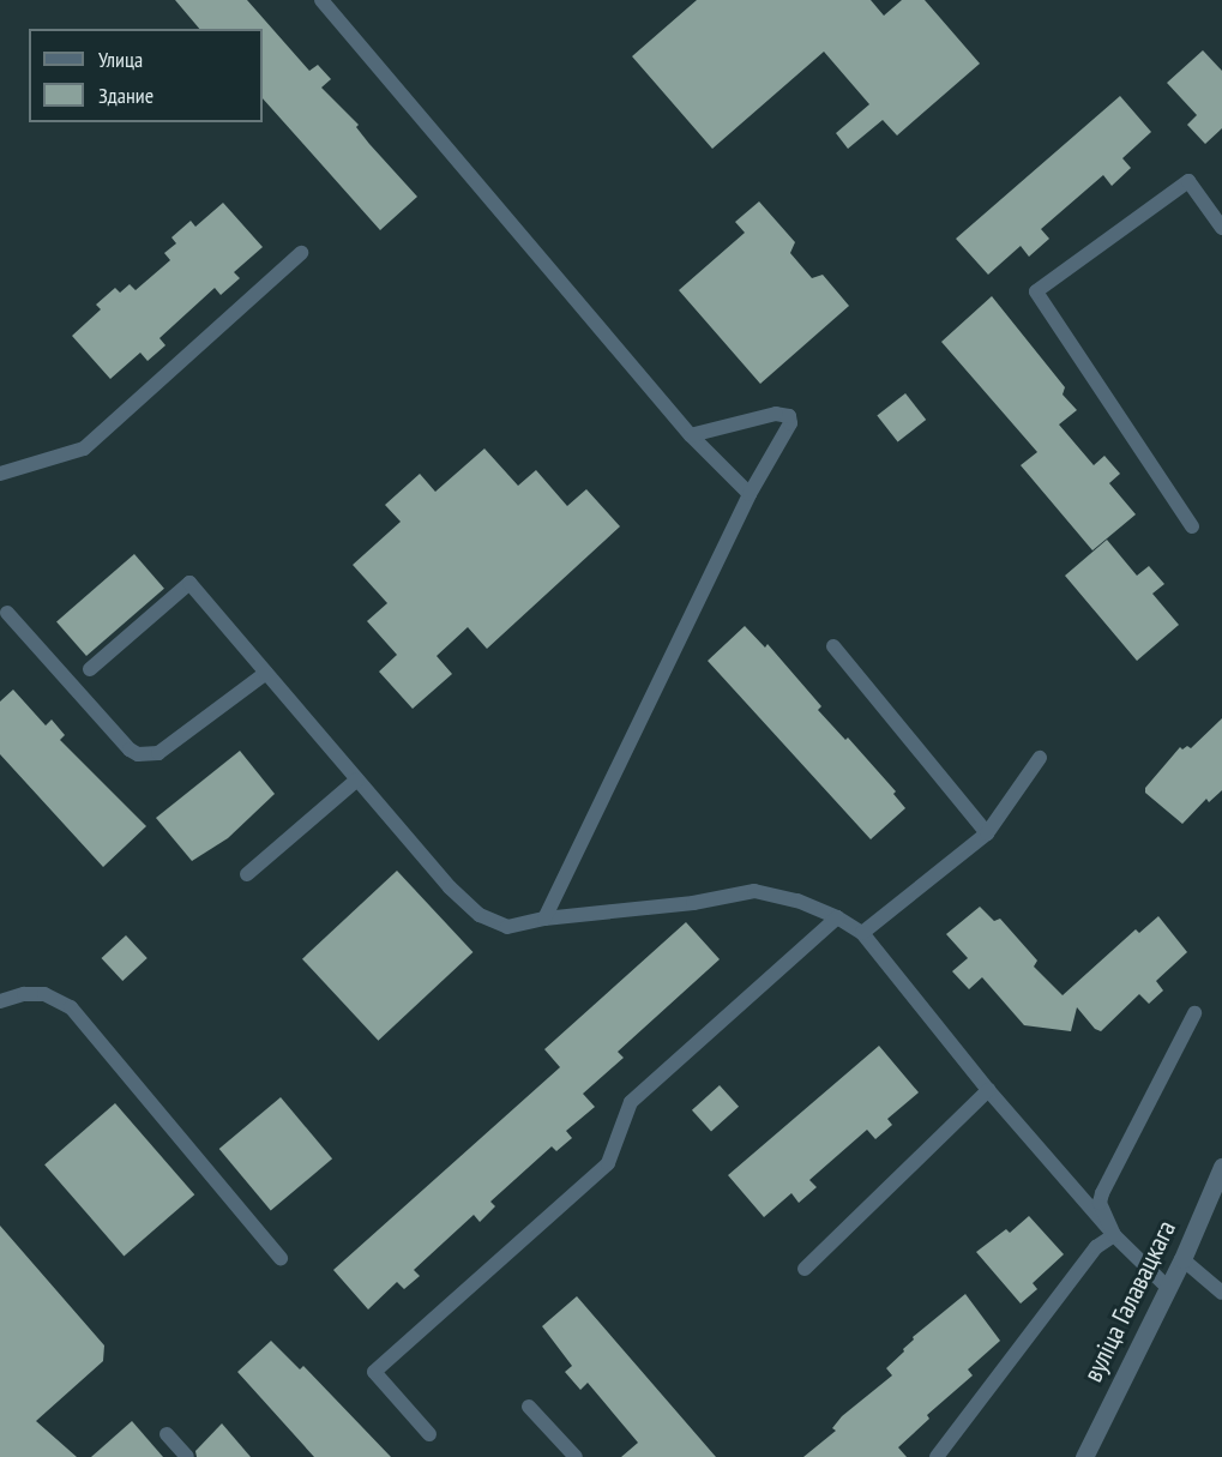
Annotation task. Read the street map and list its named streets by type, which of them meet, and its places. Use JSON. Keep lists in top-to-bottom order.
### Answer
{
  "streets": {
    "street": ["вуліца Галавацкага"]
  },
  "legend": ["Улица", "Здание"]
}
